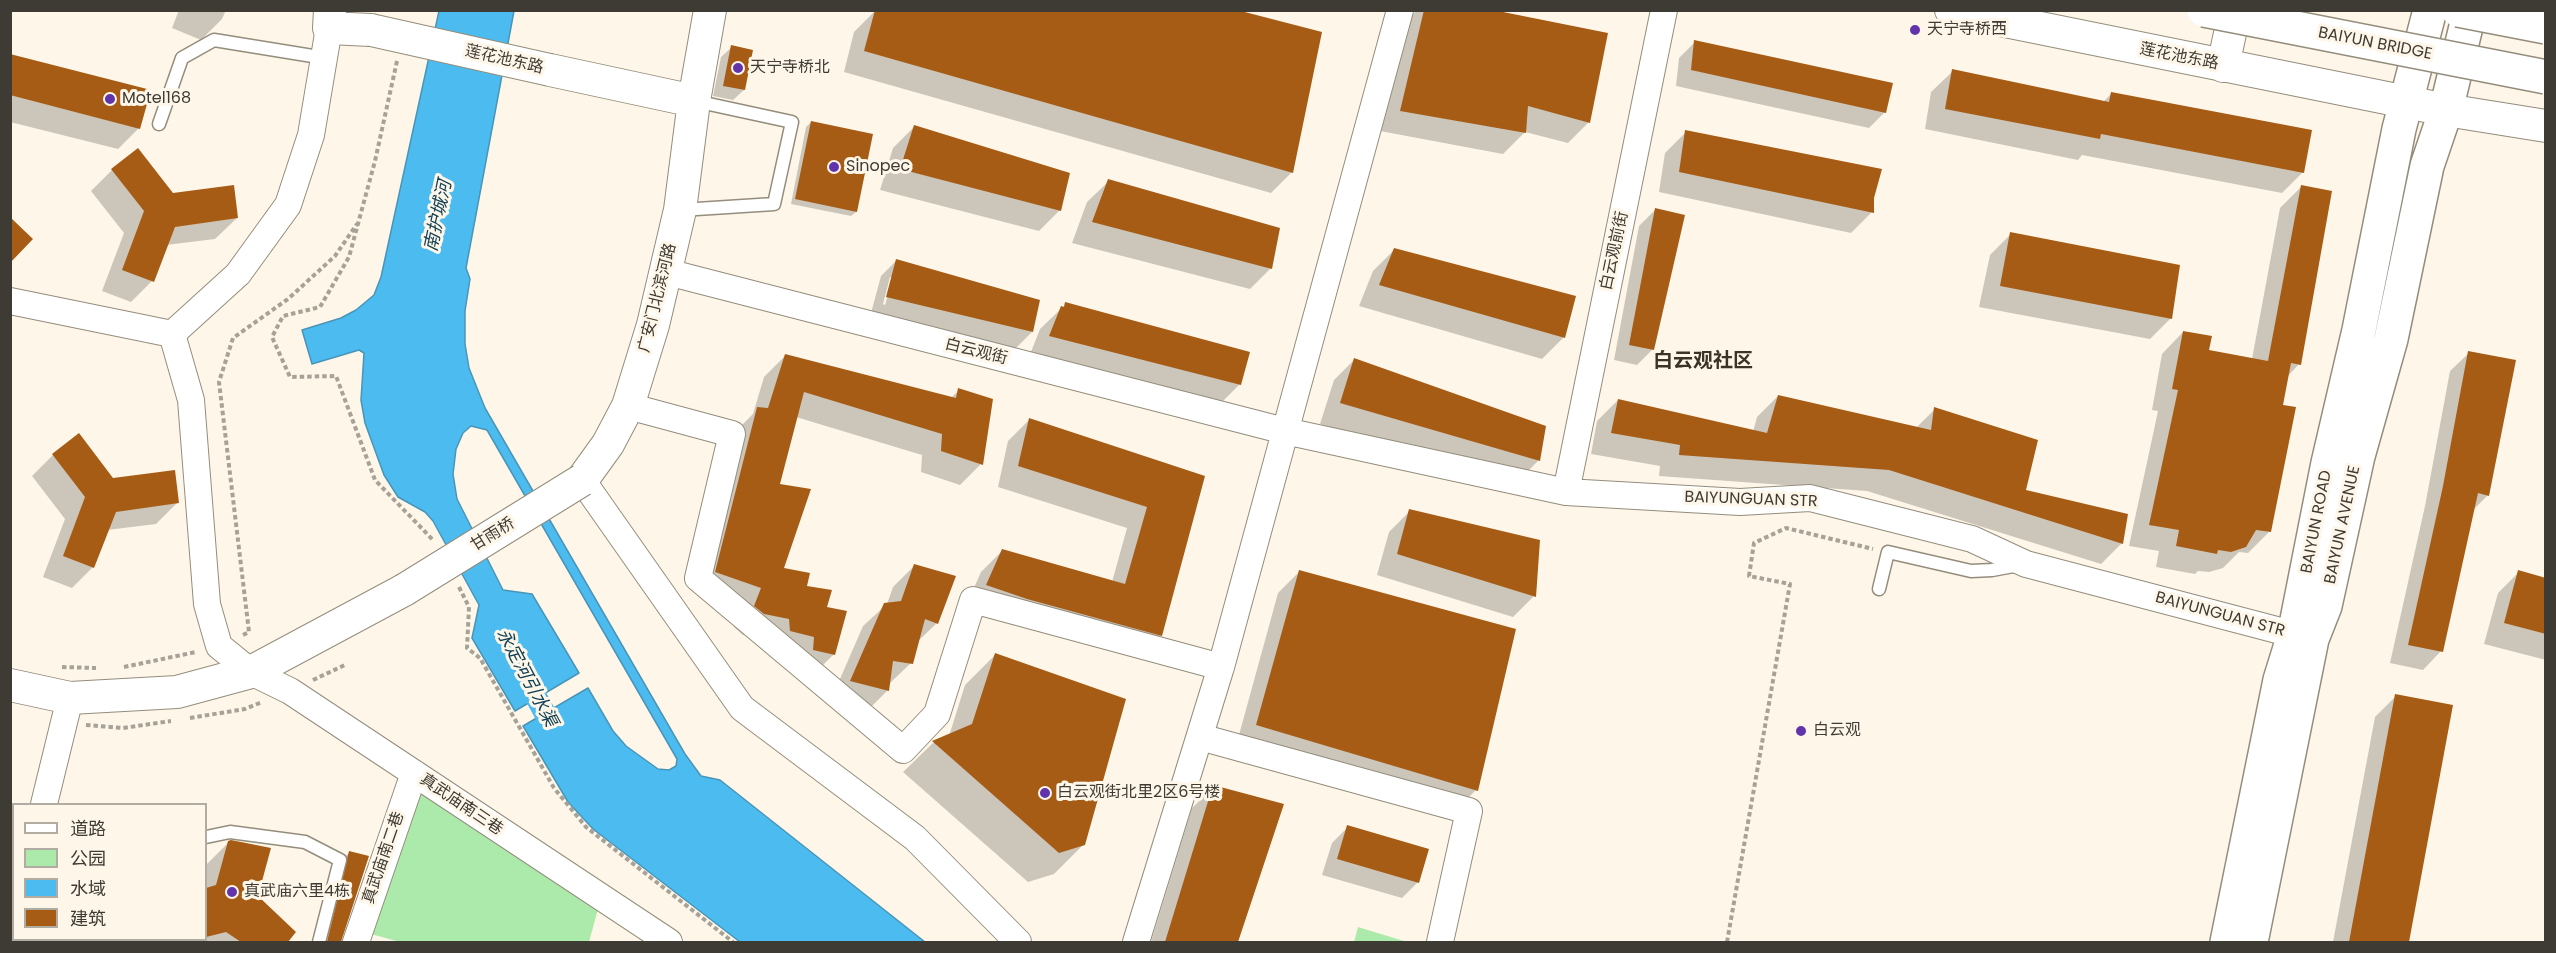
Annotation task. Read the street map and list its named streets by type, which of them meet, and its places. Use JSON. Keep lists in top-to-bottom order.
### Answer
{
  "streets": {
    "main road": ["BAIYUN BRIDGE", "BAIYUN ROAD", "BAIYUN AVENUE"],
    "street": [
      "莲花池东路",
      "白云观前街",
      "广安门北滨河路",
      "白云观街",
      "BAIYUNGUAN STR",
      "甘雨桥",
      "真武庙南三巷",
      "真武庙南二巷"
    ]
  },
  "crossings": [
    ["莲花池东路", "广安门北滨河路"],
    ["莲花池东路", "BAIYUN ROAD"],
    ["莲花池东路", "BAIYUN AVENUE"],
    ["白云观前街", "BAIYUNGUAN STR"],
    ["广安门北滨河路", "白云观街"],
    ["广安门北滨河路", "甘雨桥"],
    ["白云观街", "BAIYUNGUAN STR"],
    ["BAIYUNGUAN STR", "BAIYUN ROAD"],
    ["BAIYUNGUAN STR", "BAIYUN AVENUE"],
    ["BAIYUN ROAD", "BAIYUN AVENUE"],
    ["甘雨桥", "真武庙南三巷"],
    ["真武庙南三巷", "真武庙南二巷"]
  ],
  "districts": ["白云观社区"],
  "water": ["南护城河", "永定河引水渠"],
  "places": [
    "天宁寺桥西",
    "天宁寺桥北",
    "Motel168",
    "Sinopec",
    "白云观",
    "白云观街北里2区6号楼",
    "真武庙六里4栋"
  ],
  "legend": [
    "道路",
    "公园",
    "水域",
    "建筑"
  ]
}
